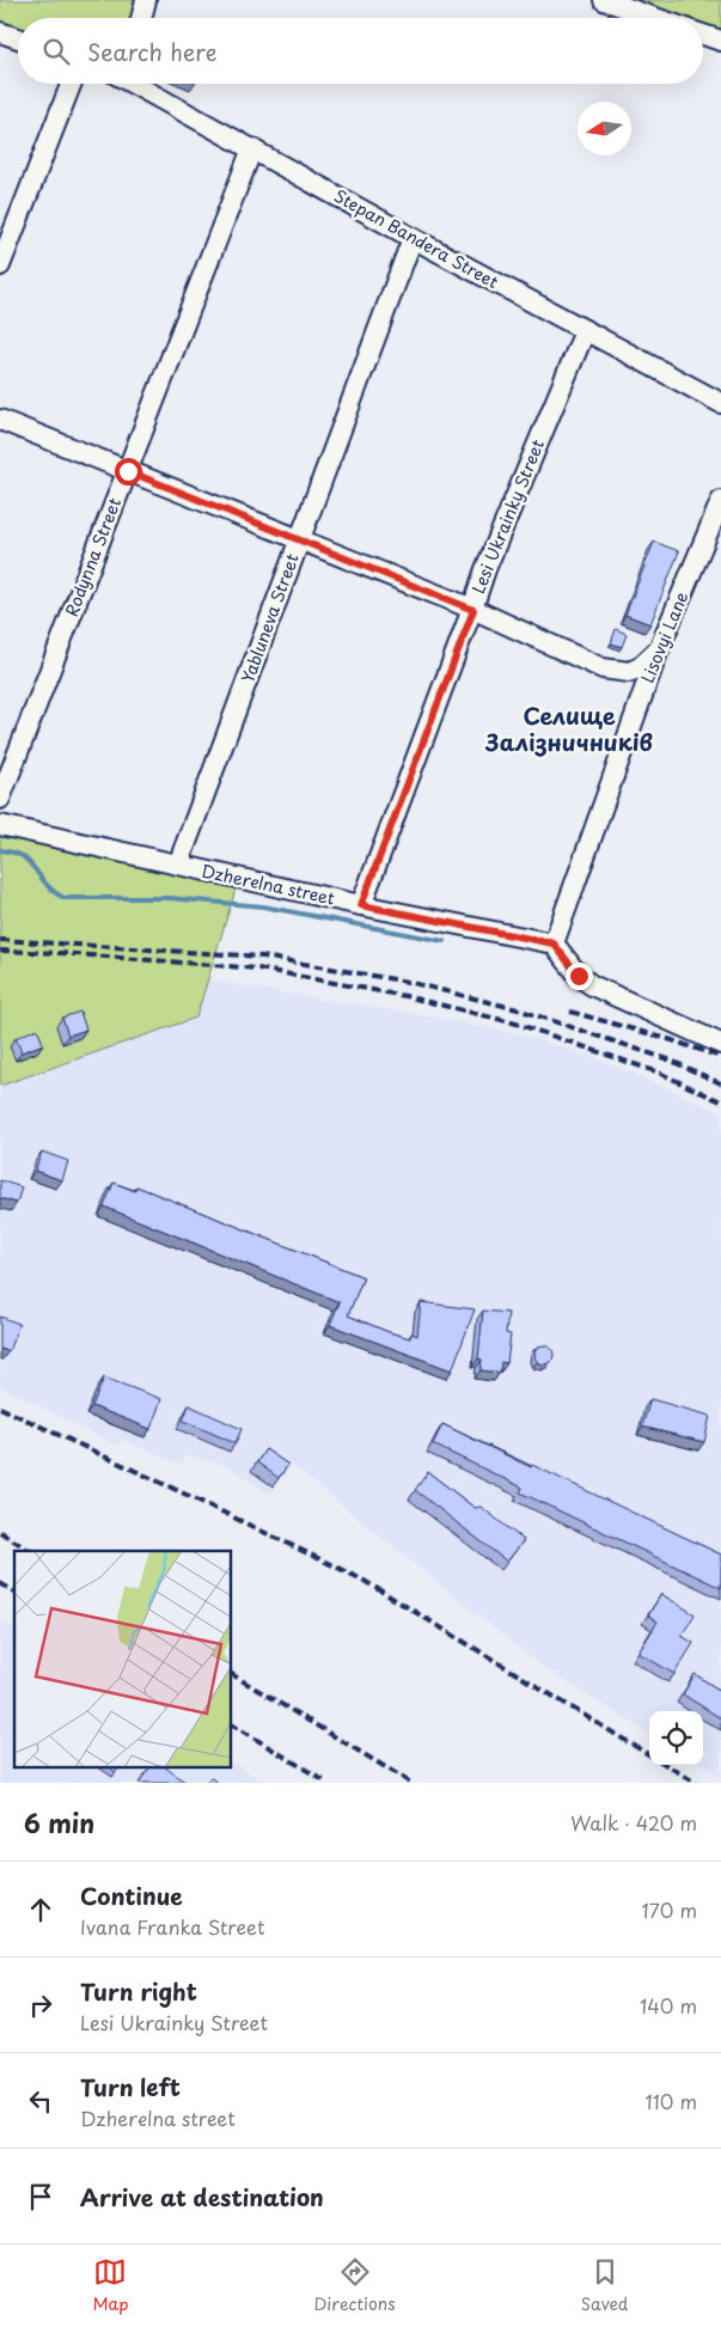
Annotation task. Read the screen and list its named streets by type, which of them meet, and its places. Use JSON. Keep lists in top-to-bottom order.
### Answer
{
  "streets": {
    "street": [
      "Stepan Bandera Street",
      "Lesi Ukrainky Street",
      "Rodynna Street",
      "Yabluneva Street",
      "Lisovyi Lane",
      "Dzherelna street"
    ]
  },
  "crossings": [
    ["Stepan Bandera Street", "Lesi Ukrainky Street"],
    ["Stepan Bandera Street", "Rodynna Street"],
    ["Stepan Bandera Street", "Yabluneva Street"],
    ["Lesi Ukrainky Street", "Dzherelna street"],
    ["Yabluneva Street", "Dzherelna street"],
    ["Lisovyi Lane", "Dzherelna street"]
  ],
  "districts": ["Селище Залізничників"],
  "north": "left",
  "page": {
    "search": "Search here",
    "heading": ["6 min", "Walk · 420 m"],
    "list": [
      ["Continue", "Ivana Franka Street", "170 m"],
      ["Turn right", "Lesi Ukrainky Street", "140 m"],
      ["Turn left", "Dzherelna street", "110 m"],
      "Arrive at destination"
    ],
    "nav": ["Map", "Directions", "Saved"]
  }
}
